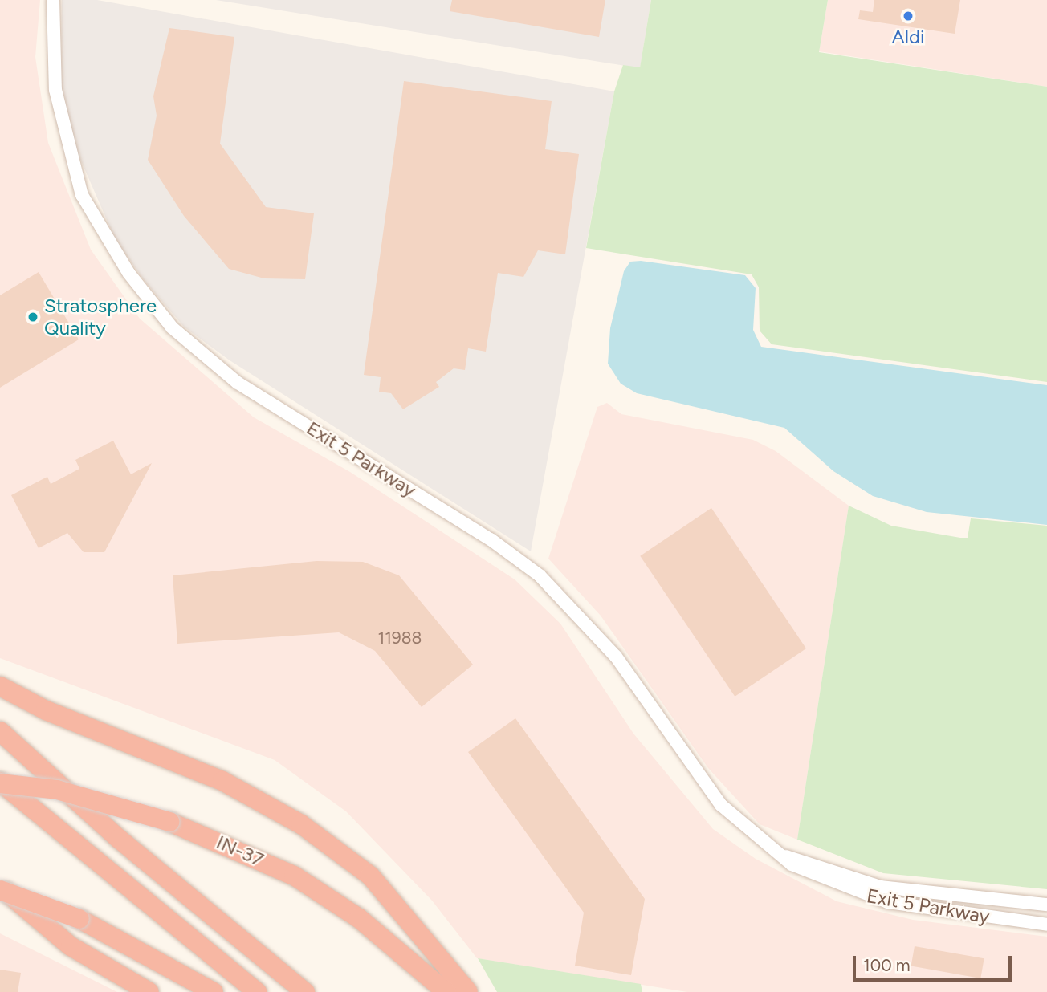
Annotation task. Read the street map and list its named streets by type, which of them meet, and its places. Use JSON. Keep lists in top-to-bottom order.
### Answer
{
  "streets": {
    "highway": ["IN-37"],
    "street": ["Exit 5 Parkway"]
  },
  "places": ["Aldi", "Stratosphere Quality"],
  "house_numbers": ["11988"],
  "scale_bar": "100 m"
}
